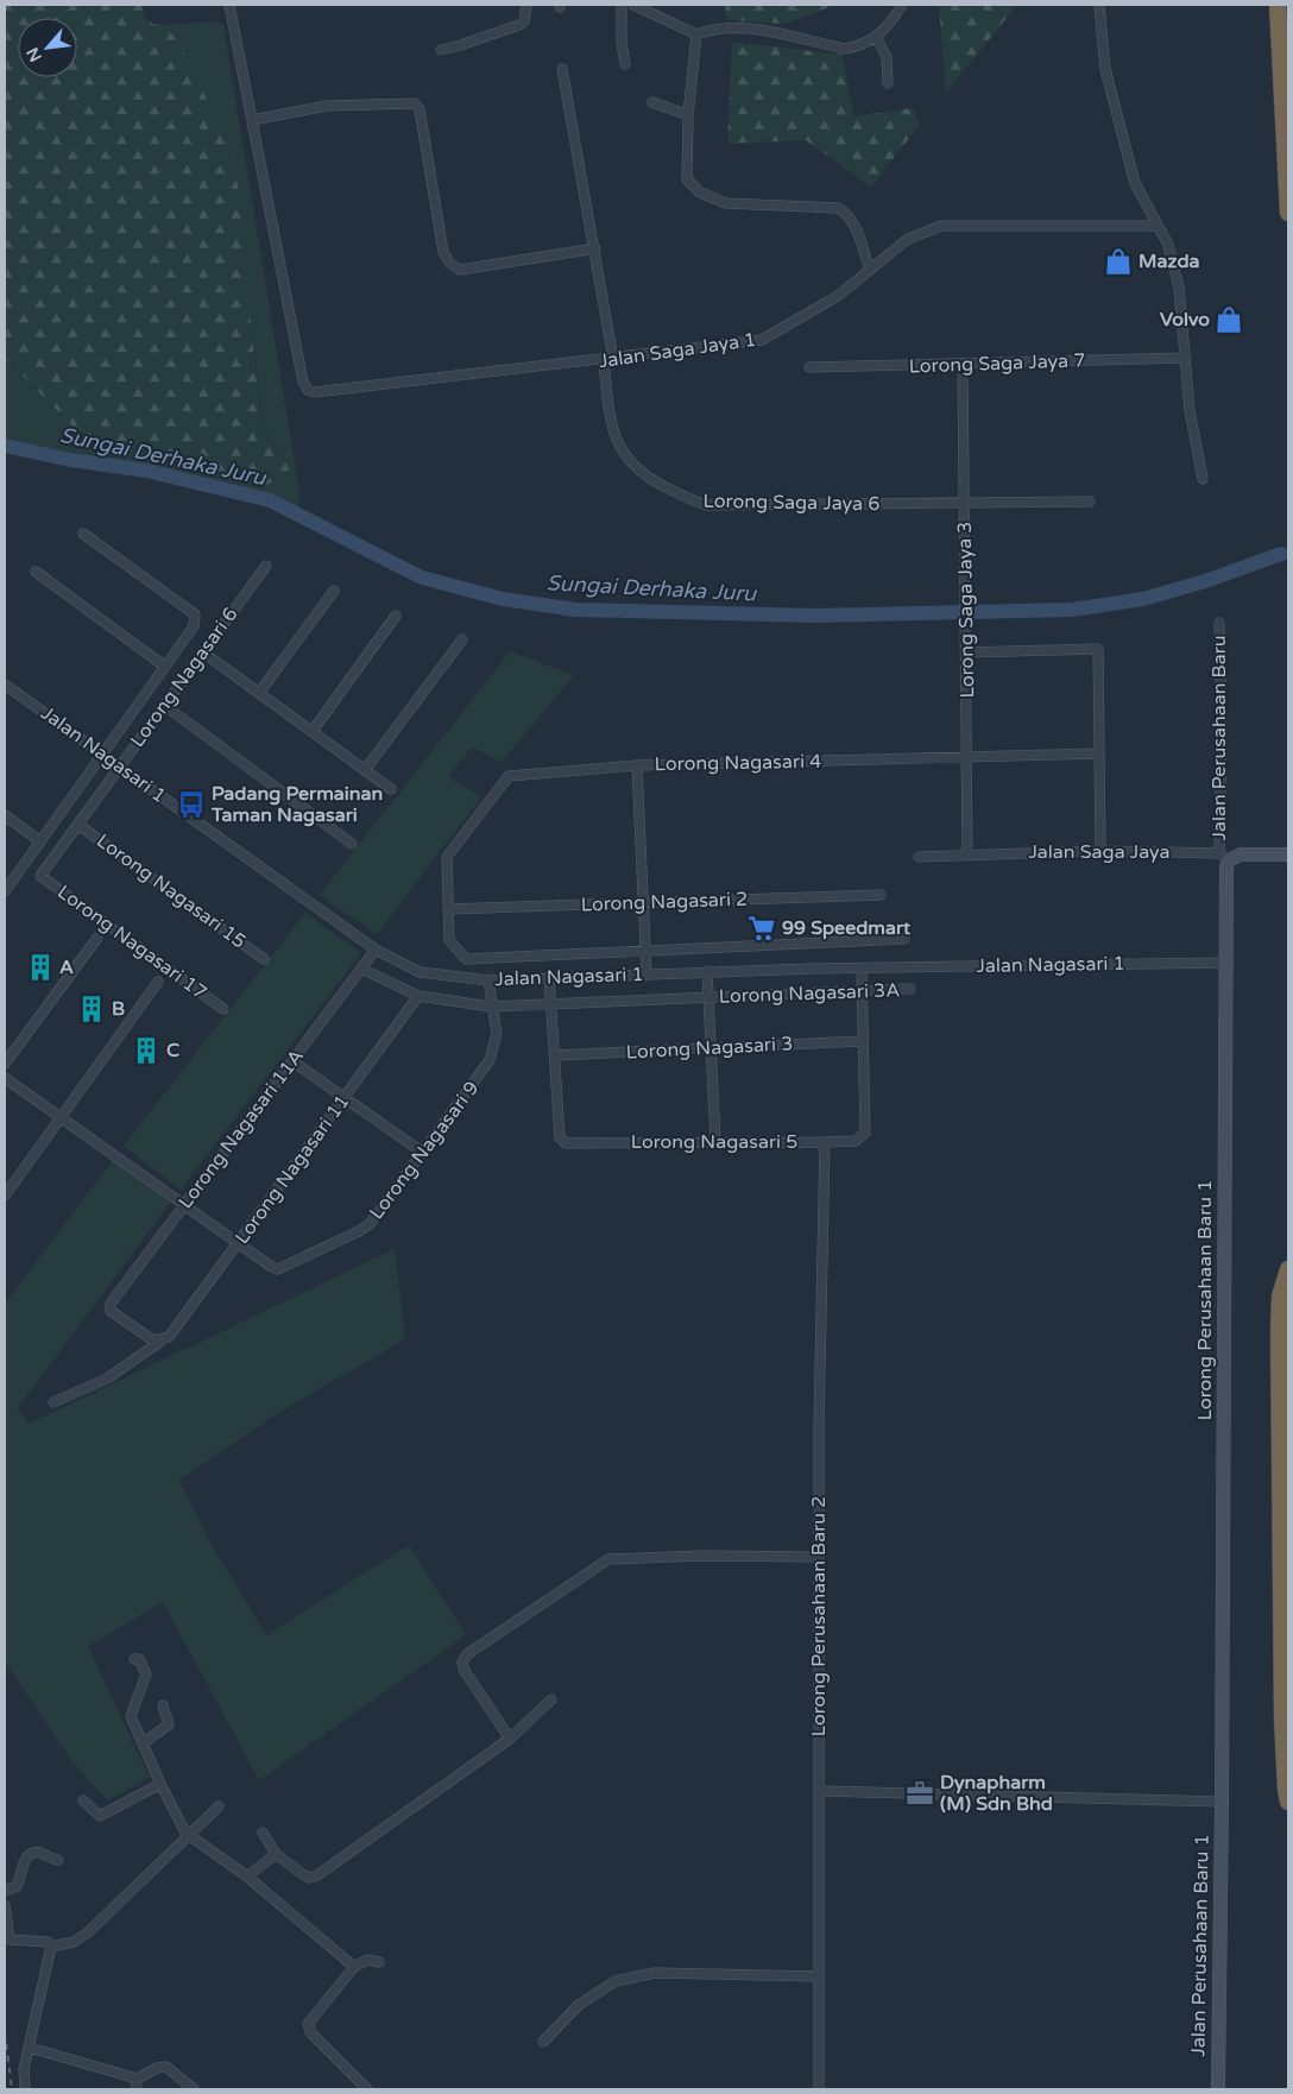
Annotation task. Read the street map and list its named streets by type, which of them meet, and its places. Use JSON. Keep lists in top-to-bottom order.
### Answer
{
  "streets": {
    "street": [
      "Jalan Saga Jaya 1",
      "Lorong Saga Jaya 7",
      "Lorong Saga Jaya 6",
      "Lorong Saga Jaya 3",
      "Lorong Nagasari 6",
      "Jalan Perusahaan Baru",
      "Jalan Nagasari 1",
      "Lorong Nagasari 4",
      "Jalan Saga Jaya",
      "Lorong Nagasari 15",
      "Lorong Nagasari 2",
      "Lorong Nagasari 17",
      "Lorong Nagasari 3A",
      "Lorong Nagasari 3",
      "Lorong Nagasari 11A",
      "Lorong Nagasari 5",
      "Lorong Nagasari 9",
      "Lorong Nagasari 11",
      "Lorong Perusahaan Baru 1",
      "Lorong Perusahaan Baru 2",
      "Jalan Perusahaan Baru 1"
    ]
  },
  "crossings": [
    ["Jalan Saga Jaya 1", "Lorong Saga Jaya 6"],
    ["Lorong Saga Jaya 7", "Lorong Saga Jaya 3"],
    ["Lorong Saga Jaya 6", "Lorong Saga Jaya 3"],
    ["Lorong Saga Jaya 3", "Lorong Nagasari 4"],
    ["Lorong Saga Jaya 3", "Jalan Saga Jaya"],
    ["Lorong Nagasari 6", "Jalan Nagasari 1"],
    ["Lorong Nagasari 6", "Lorong Nagasari 15"],
    ["Lorong Nagasari 6", "Lorong Nagasari 17"],
    ["Jalan Perusahaan Baru", "Jalan Saga Jaya"],
    ["Jalan Perusahaan Baru", "Lorong Perusahaan Baru 1"],
    ["Jalan Nagasari 1", "Lorong Nagasari 3A"],
    ["Jalan Nagasari 1", "Lorong Nagasari 11A"],
    ["Jalan Nagasari 1", "Lorong Nagasari 9"],
    ["Jalan Nagasari 1", "Lorong Nagasari 11"],
    ["Jalan Nagasari 1", "Lorong Perusahaan Baru 1"],
    ["Lorong Nagasari 4", "Lorong Nagasari 2"],
    ["Jalan Saga Jaya", "Lorong Perusahaan Baru 1"],
    ["Lorong Nagasari 3", "Lorong Nagasari 5"],
    ["Lorong Nagasari 11A", "Lorong Nagasari 11"],
    ["Lorong Nagasari 5", "Lorong Perusahaan Baru 2"],
    ["Lorong Nagasari 9", "Lorong Nagasari 11"],
    ["Lorong Perusahaan Baru 1", "Jalan Perusahaan Baru 1"]
  ],
  "water": ["Sungai Derhaka Juru"],
  "places": {
    "shop": ["Mazda", "Volvo"],
    "bus stop": ["Padang Permainan Taman Nagasari"],
    "supermarket": ["99 Speedmart"],
    "building": ["A", "B", "C"],
    "office": ["Dynapharm (M) Sdn Bhd"]
  },
  "north": "bottom left"
}
